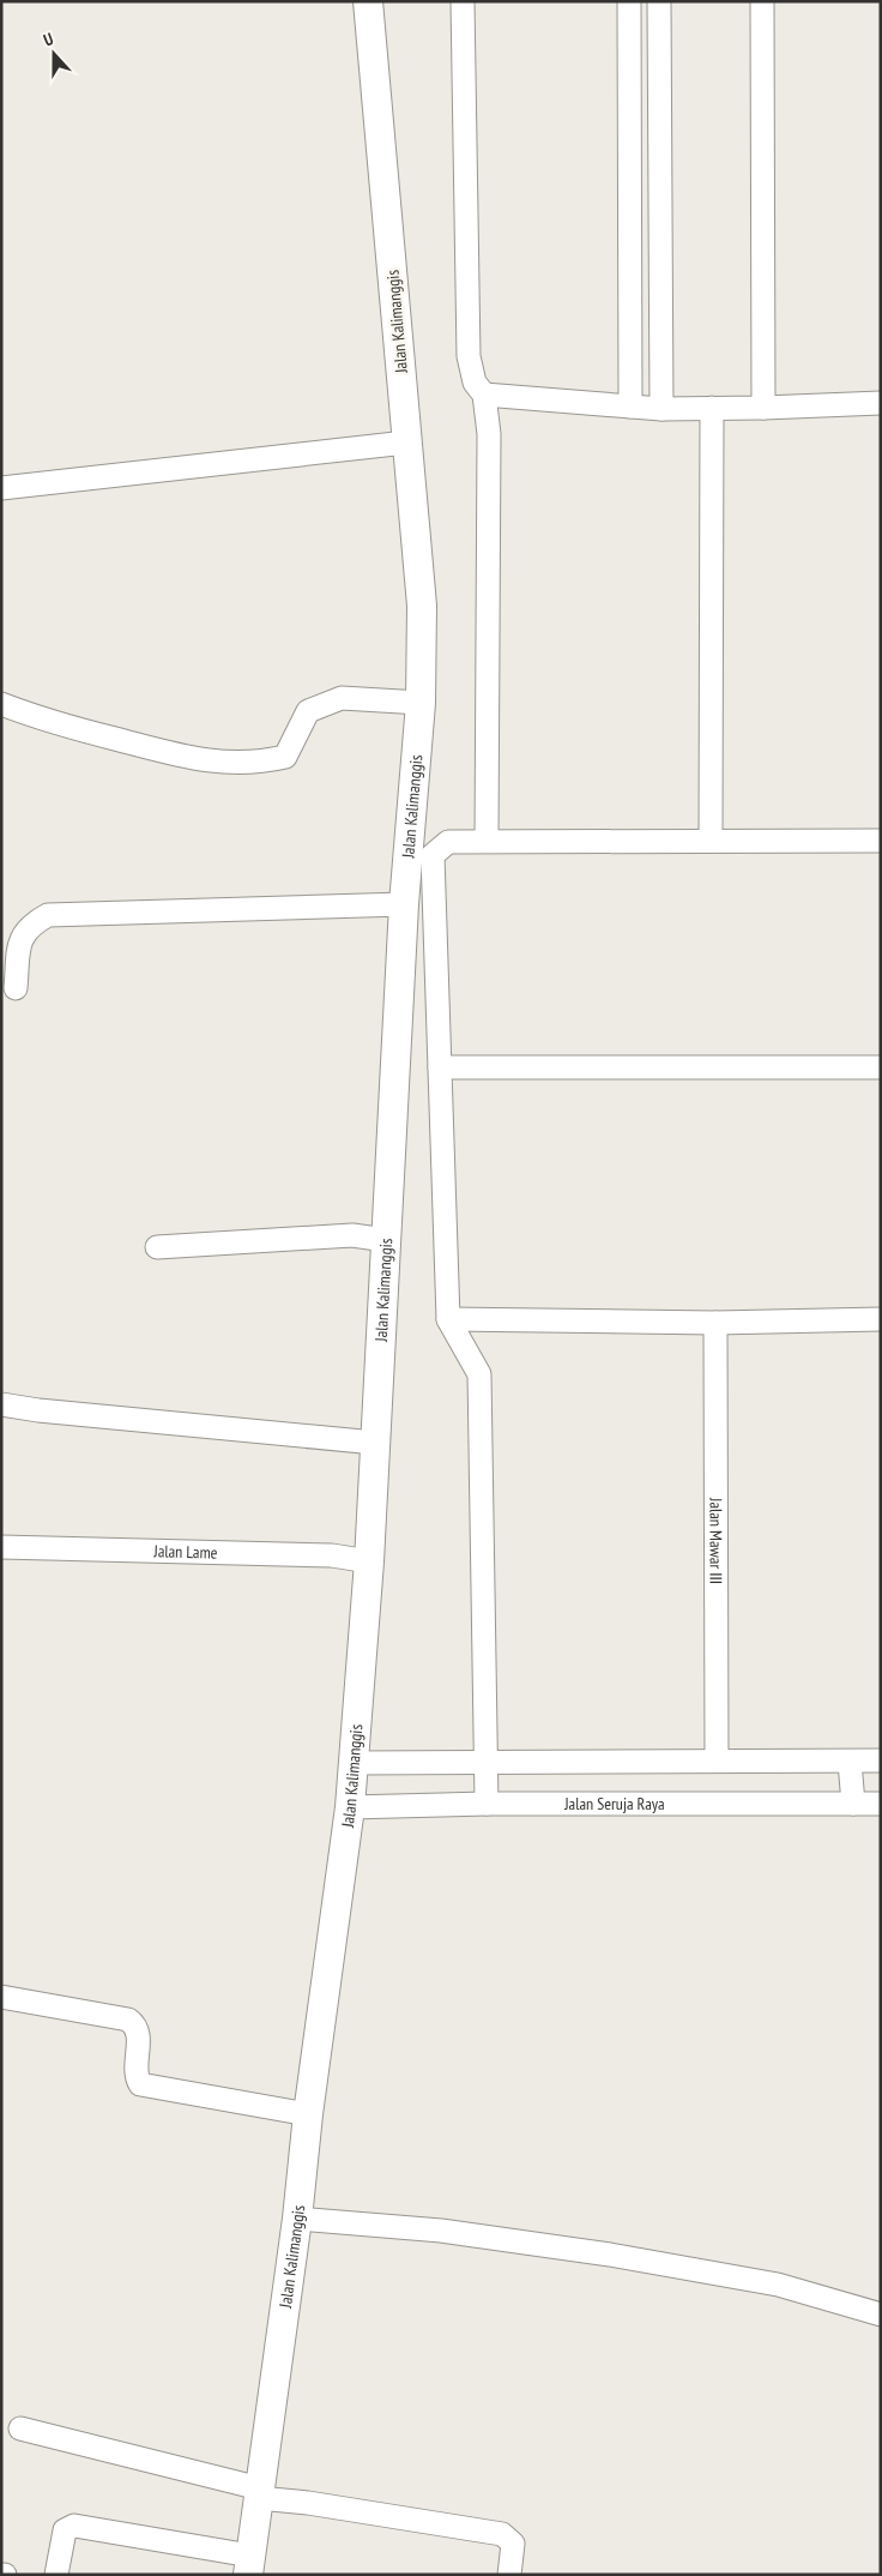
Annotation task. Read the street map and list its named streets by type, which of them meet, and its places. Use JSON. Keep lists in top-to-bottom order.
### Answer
{
  "streets": {
    "main road": ["Jalan Kalimanggis"],
    "street": ["Jalan Mawar III", "Jalan Lame", "Jalan Seruja Raya"]
  },
  "crossings": [
    ["Jalan Kalimanggis", "Jalan Lame"],
    ["Jalan Kalimanggis", "Jalan Seruja Raya"]
  ],
  "north": "top"
}
